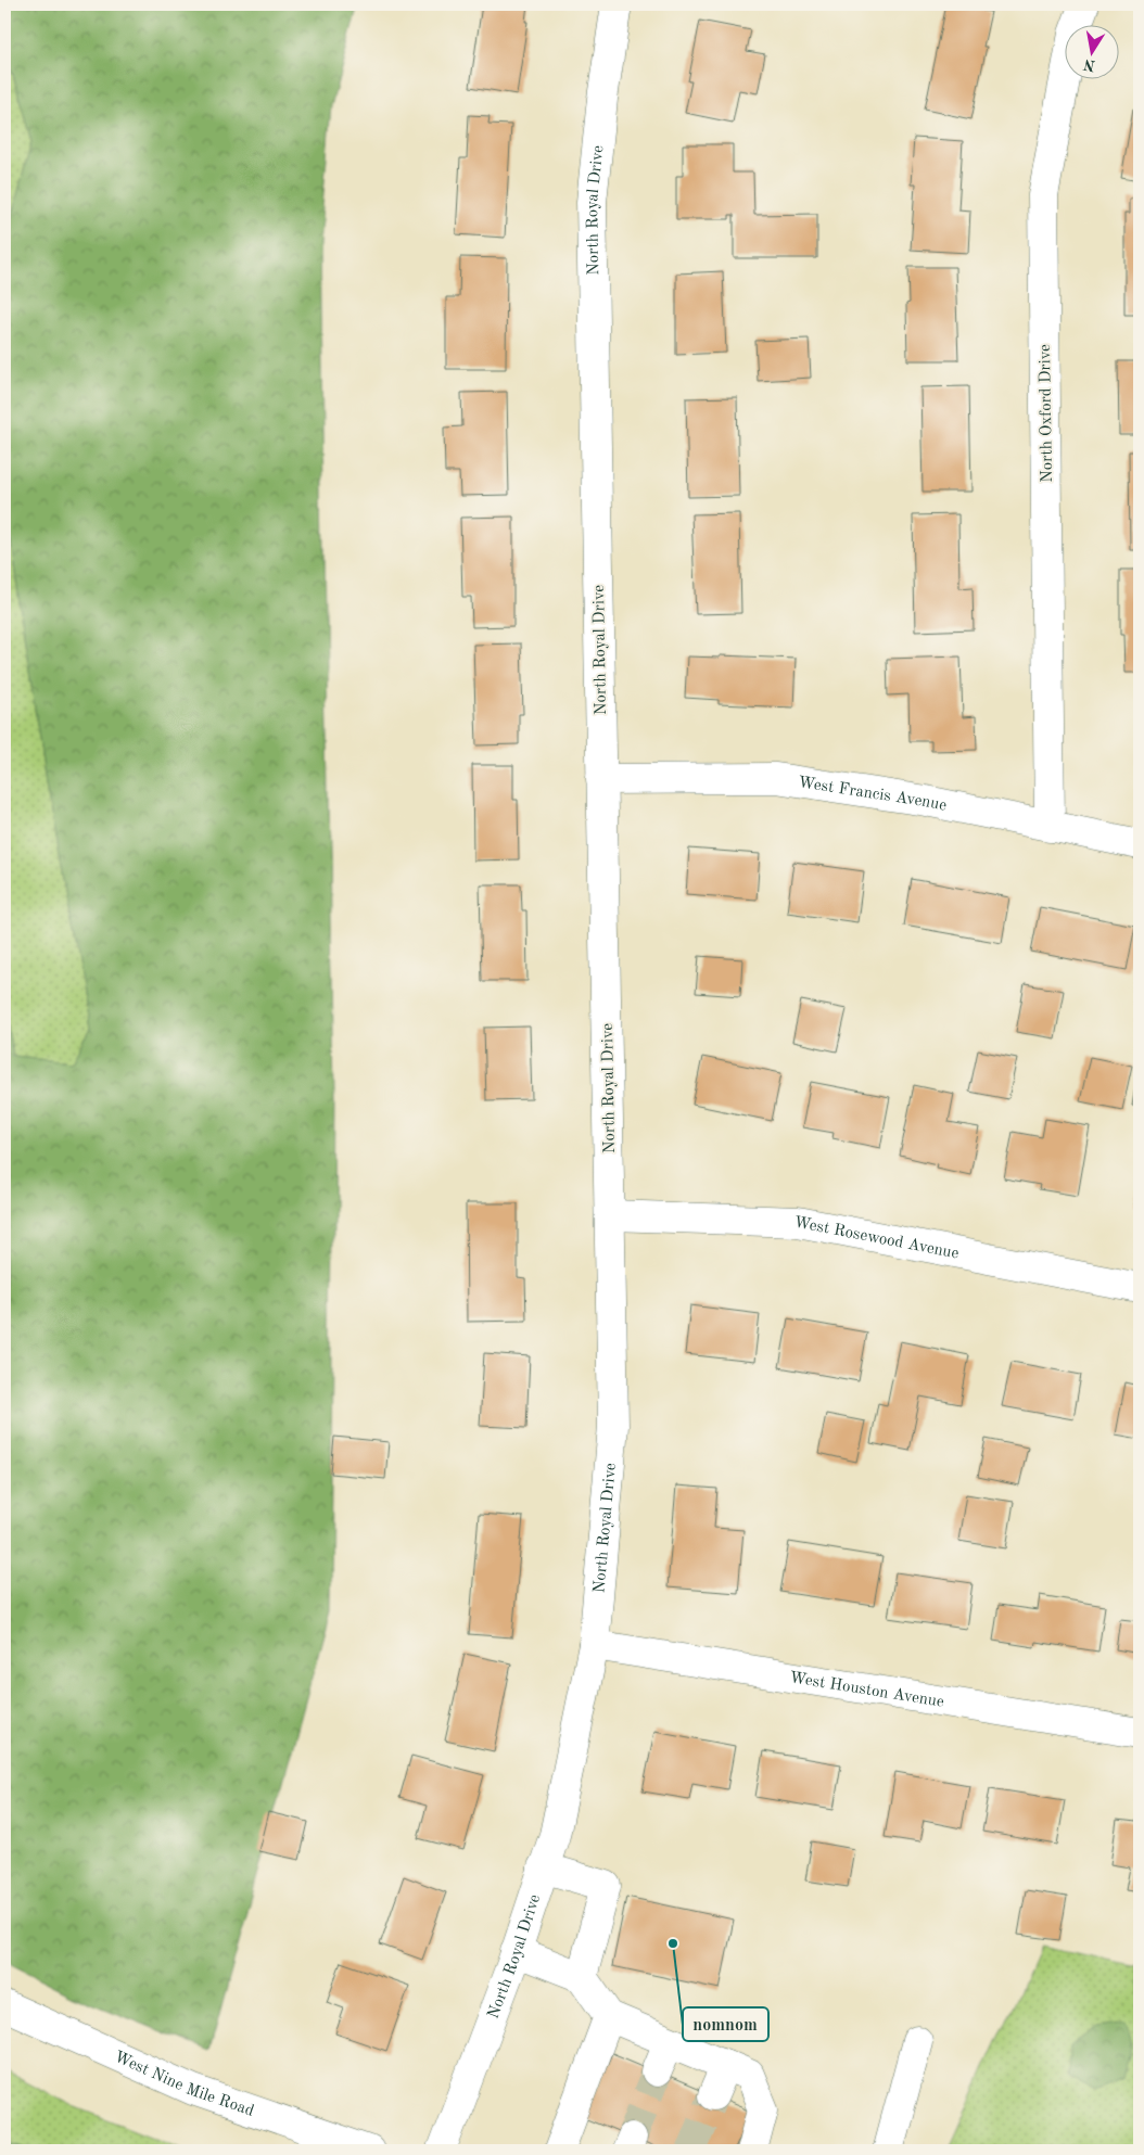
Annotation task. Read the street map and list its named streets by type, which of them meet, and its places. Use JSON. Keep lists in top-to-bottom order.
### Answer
{
  "streets": {
    "street": [
      "North Royal Drive",
      "North Oxford Drive",
      "West Francis Avenue",
      "West Rosewood Avenue",
      "West Houston Avenue",
      "West Nine Mile Road"
    ]
  },
  "crossings": [
    ["North Royal Drive", "West Francis Avenue"],
    ["North Royal Drive", "West Rosewood Avenue"],
    ["North Royal Drive", "West Houston Avenue"],
    ["North Oxford Drive", "West Francis Avenue"]
  ],
  "places": ["nomnom"],
  "north": "bottom"
}
